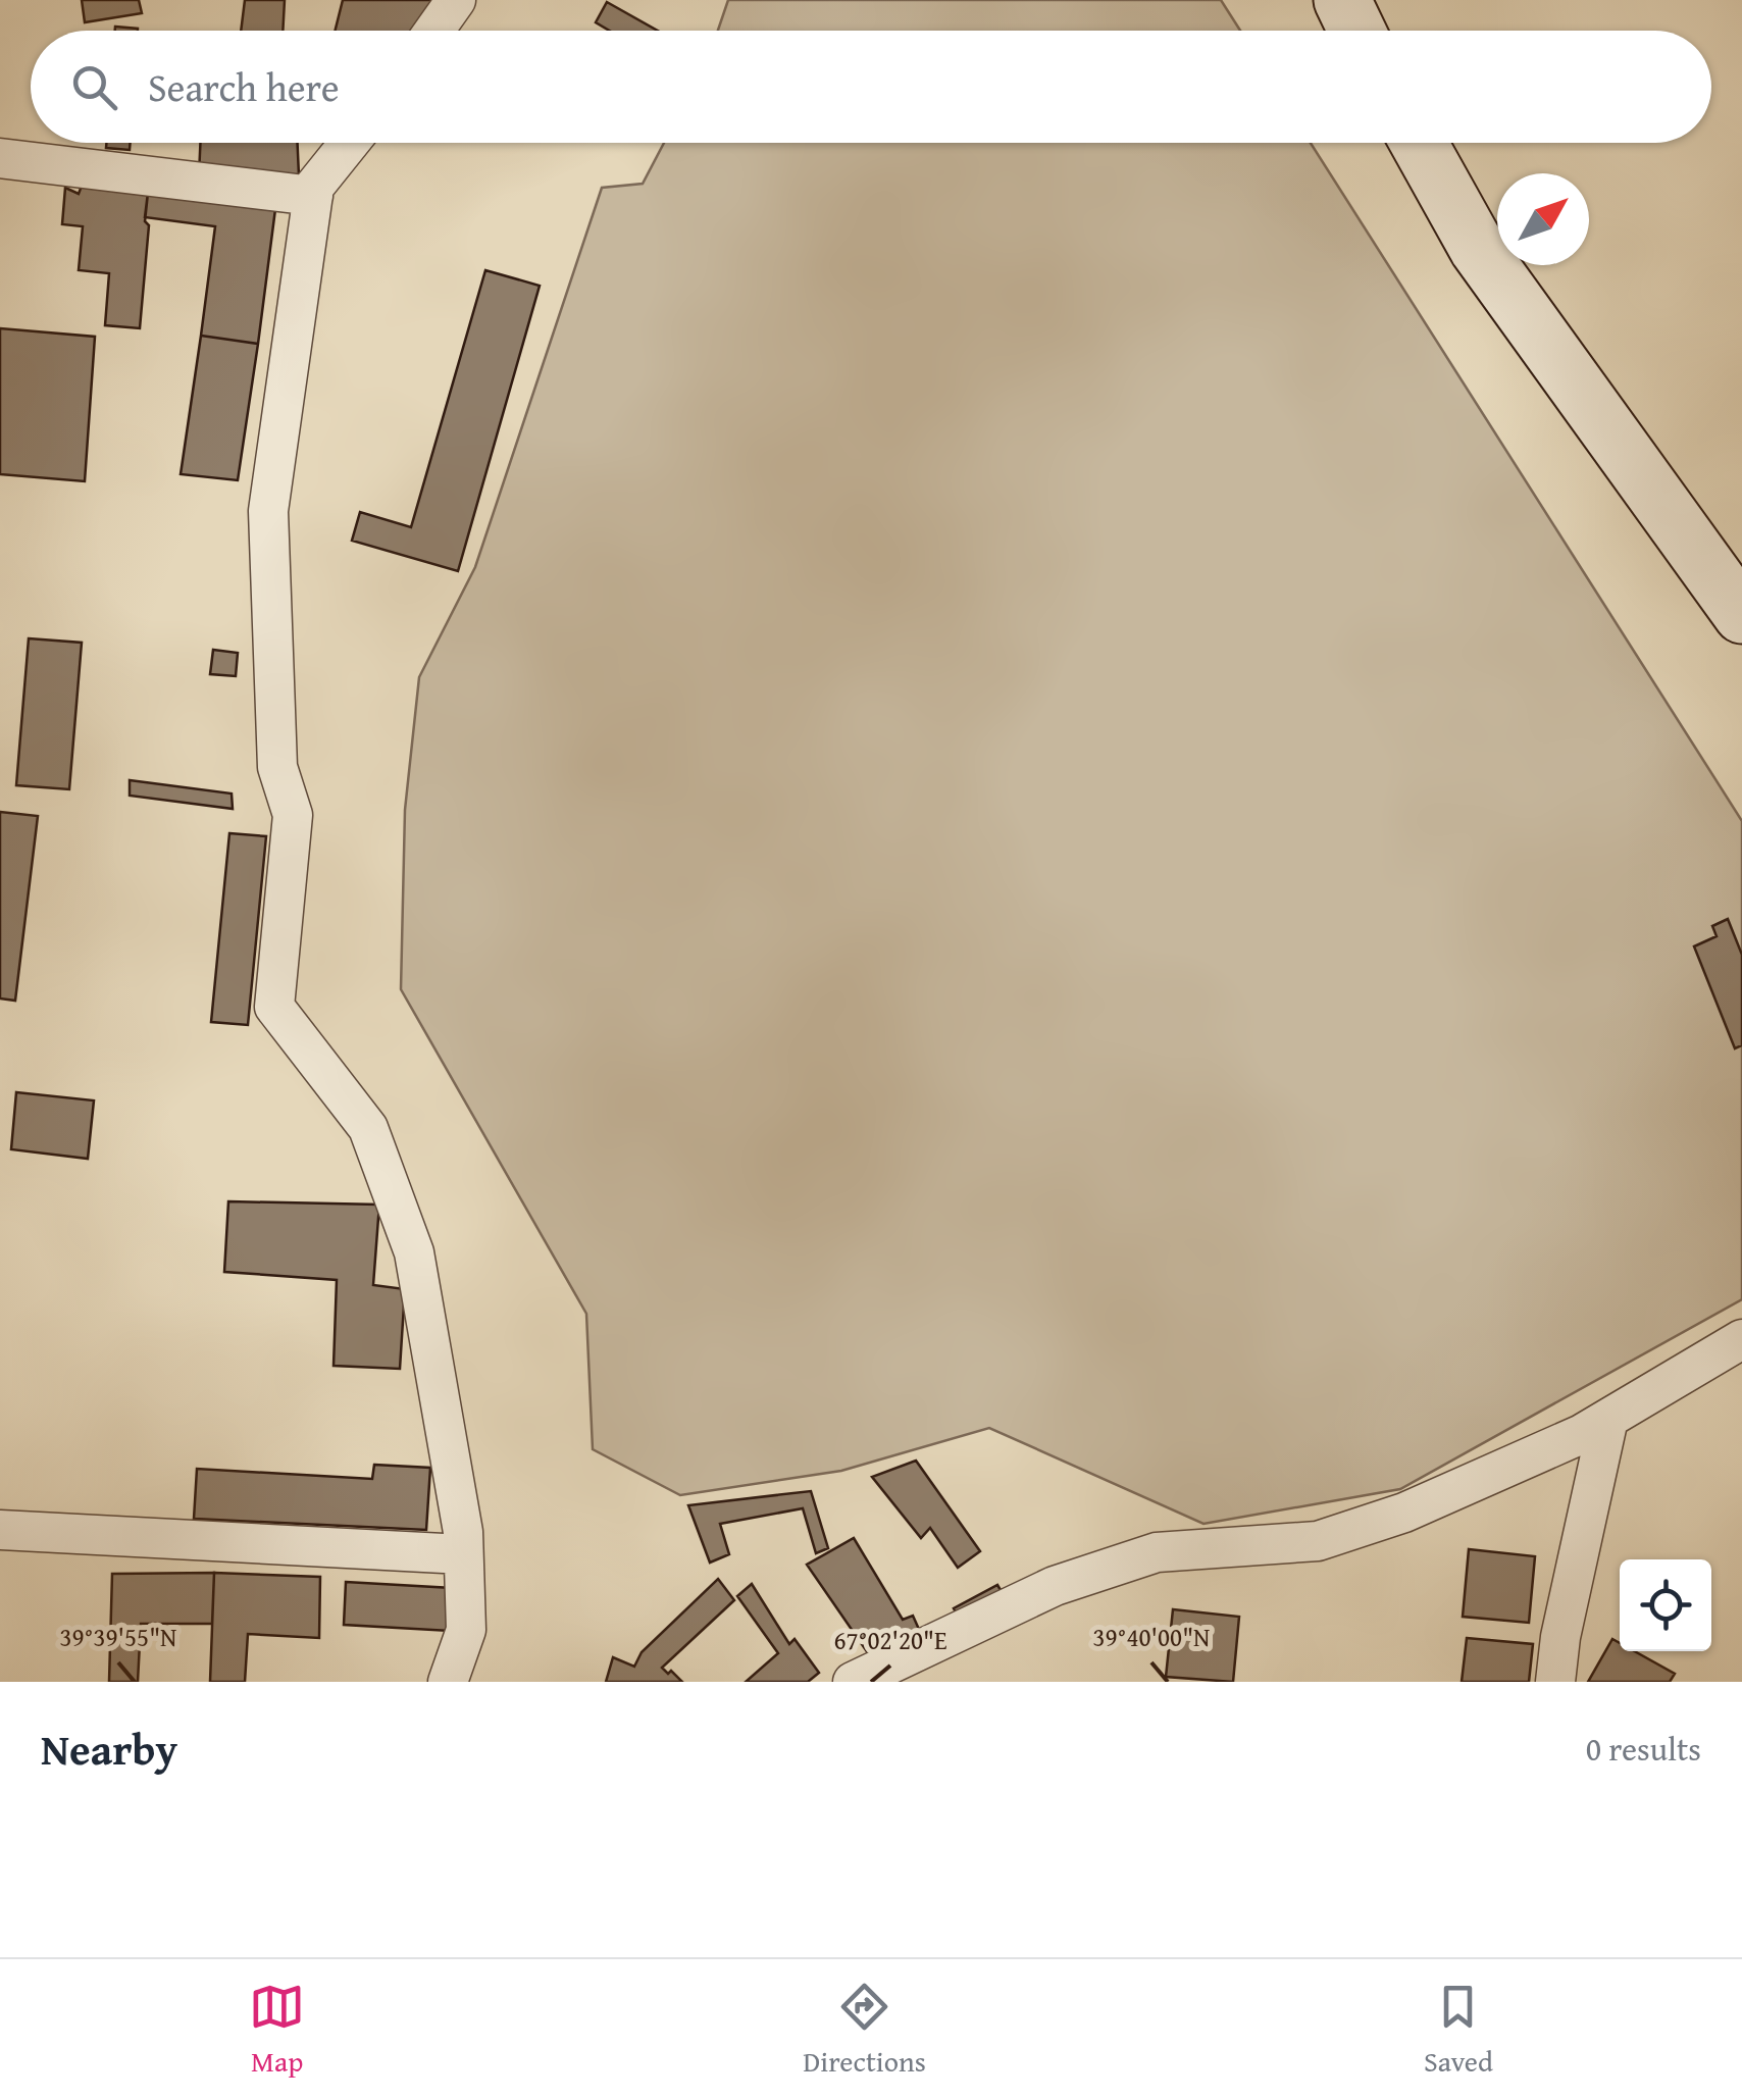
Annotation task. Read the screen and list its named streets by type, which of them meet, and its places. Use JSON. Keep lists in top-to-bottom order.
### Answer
{
  "north": "top right",
  "page": {
    "search": "Search here",
    "heading": ["Nearby", "0 results"],
    "nav": ["Map", "Directions", "Saved"]
  },
  "coordinates": ["39°39'55\"N", "39°40'00\"N", "67°02'20\"E"]
}
